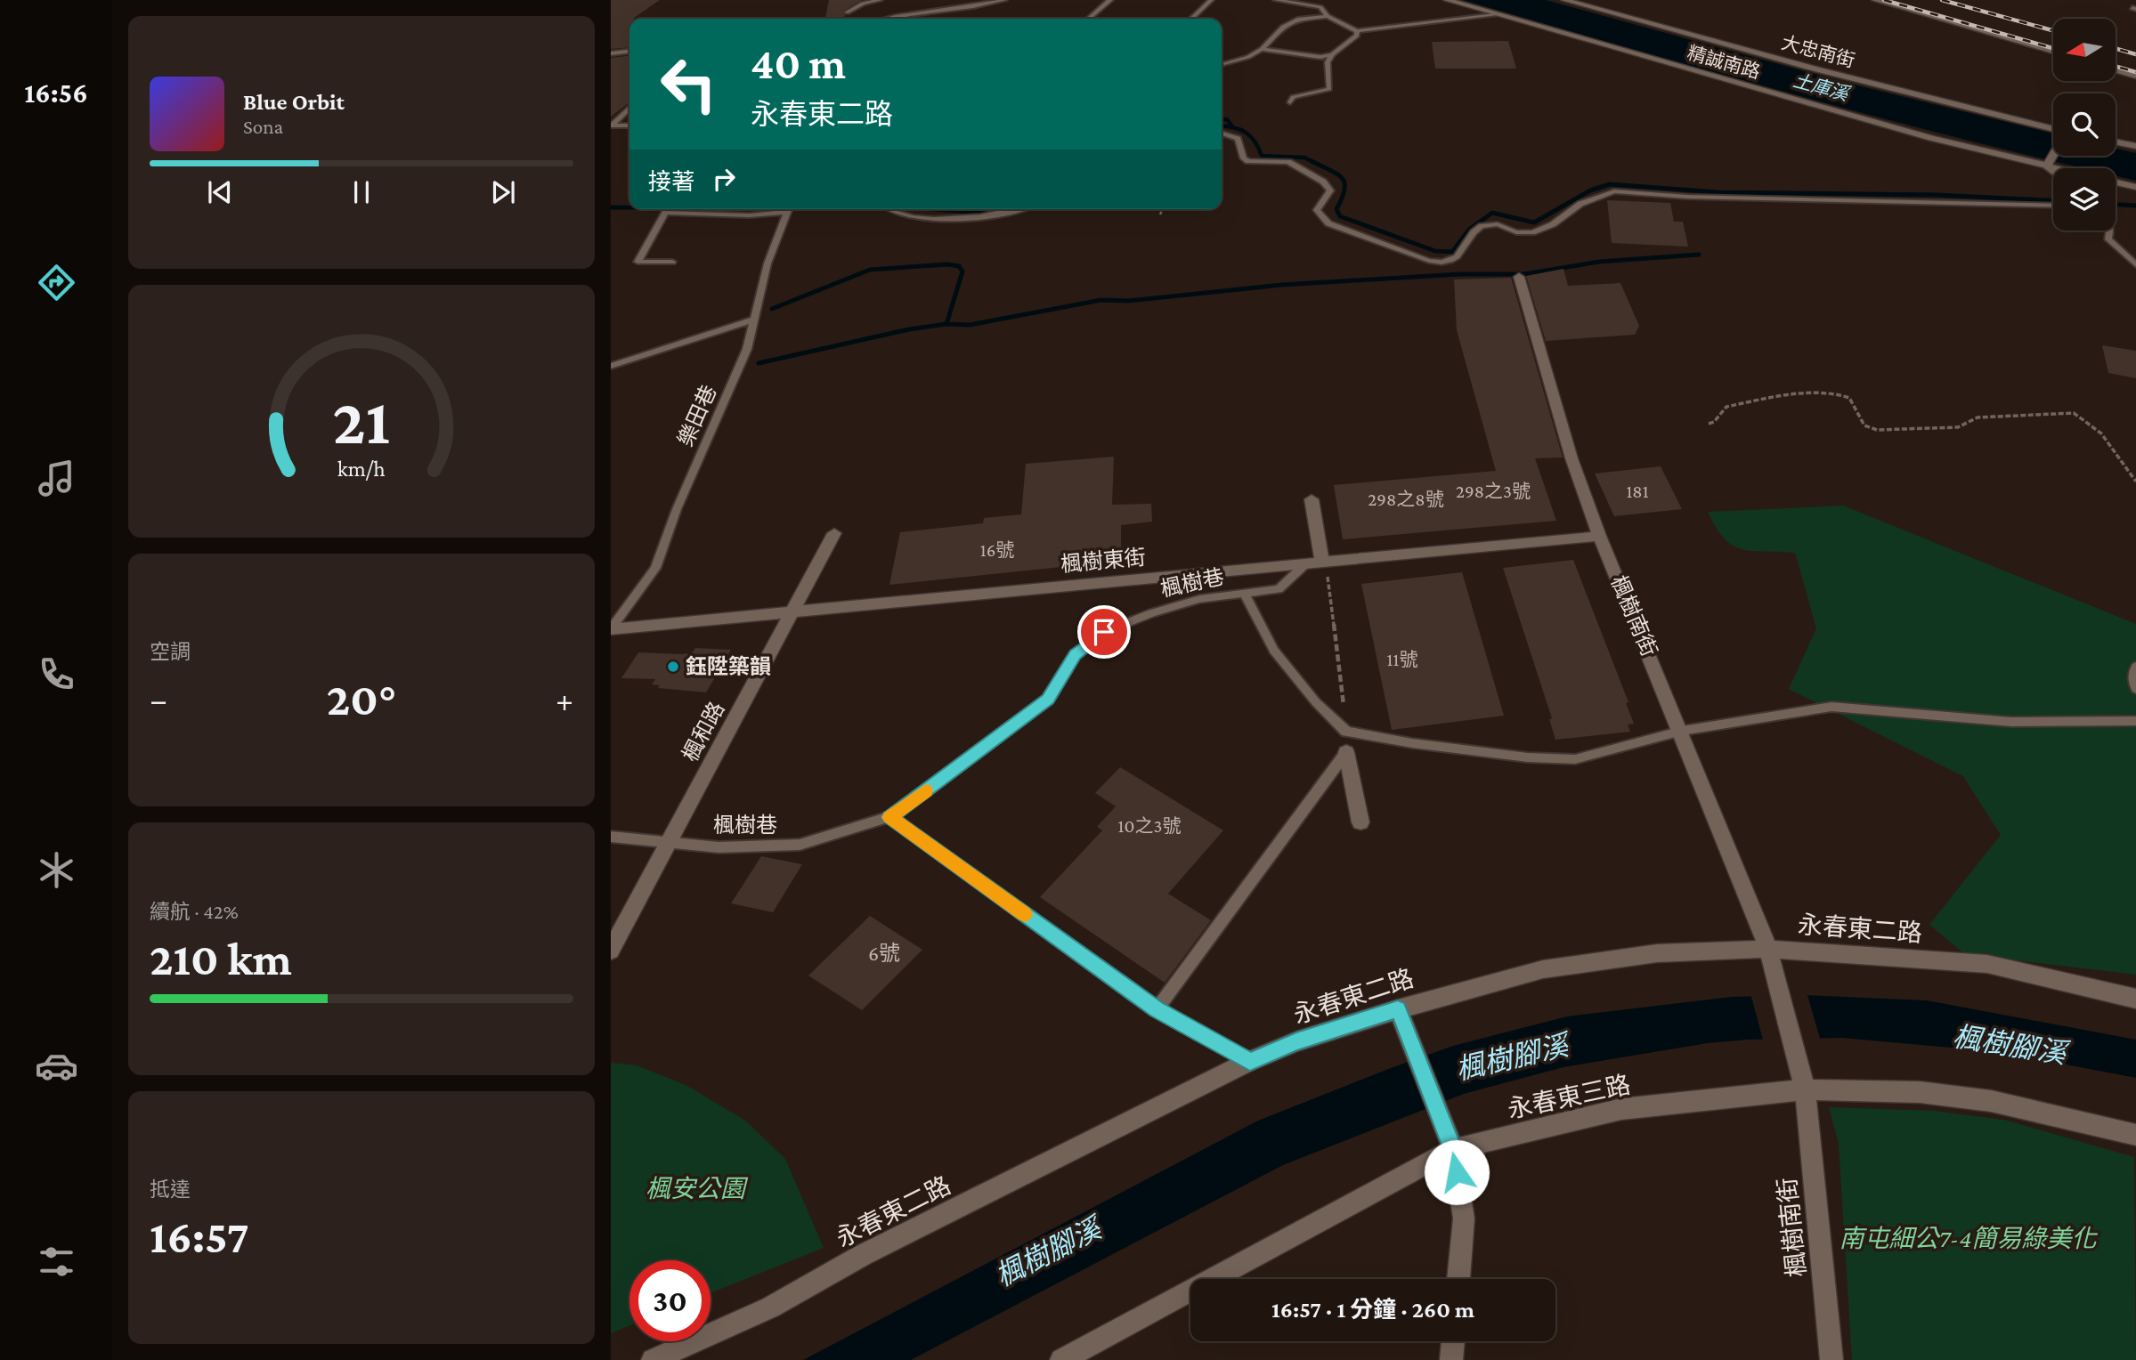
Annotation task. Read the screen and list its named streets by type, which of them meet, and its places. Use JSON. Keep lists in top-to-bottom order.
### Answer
{
  "streets": {
    "street": [
      "大忠南街",
      "精誠南路",
      "楓樹東街",
      "楓樹南街",
      "楓和路",
      "永春東二路",
      "永春東三路"
    ],
    "lane": ["樂田巷", "楓樹巷"]
  },
  "crossings": [
    ["樂田巷", "楓樹東街"],
    ["楓樹東街", "楓樹巷"],
    ["楓樹東街", "楓樹南街"],
    ["楓樹東街", "楓和路"],
    ["楓樹巷", "楓和路"],
    ["楓樹南街", "永春東二路"],
    ["楓樹南街", "永春東三路"]
  ],
  "water": ["土庫溪", "楓樹腳溪"],
  "parks": ["楓安公園", "南屯細公7-4簡易綠美化"],
  "places": ["鈺陞築韻"],
  "house_numbers": [
    "298之3號",
    "181",
    "298之8號",
    "16號",
    "11號",
    "10之3號",
    "6號"
  ],
  "north": "left",
  "page": {
    "tabs": "16:56",
    "turn": ["40 m", "永春東二路"],
    "song": ["Blue Orbit", "Sona"],
    "then": "接著",
    "tile": [
      "空調",
      ["續航 · 42%", "210 km"],
      ["抵達", "16:57"]
    ],
    "heat": ["−", "20°", "+"],
    "limit": "30",
    "trip": "16:57 · 1 分鐘 · 260 m",
    "gauge": ["21", "km/h"]
  }
}
